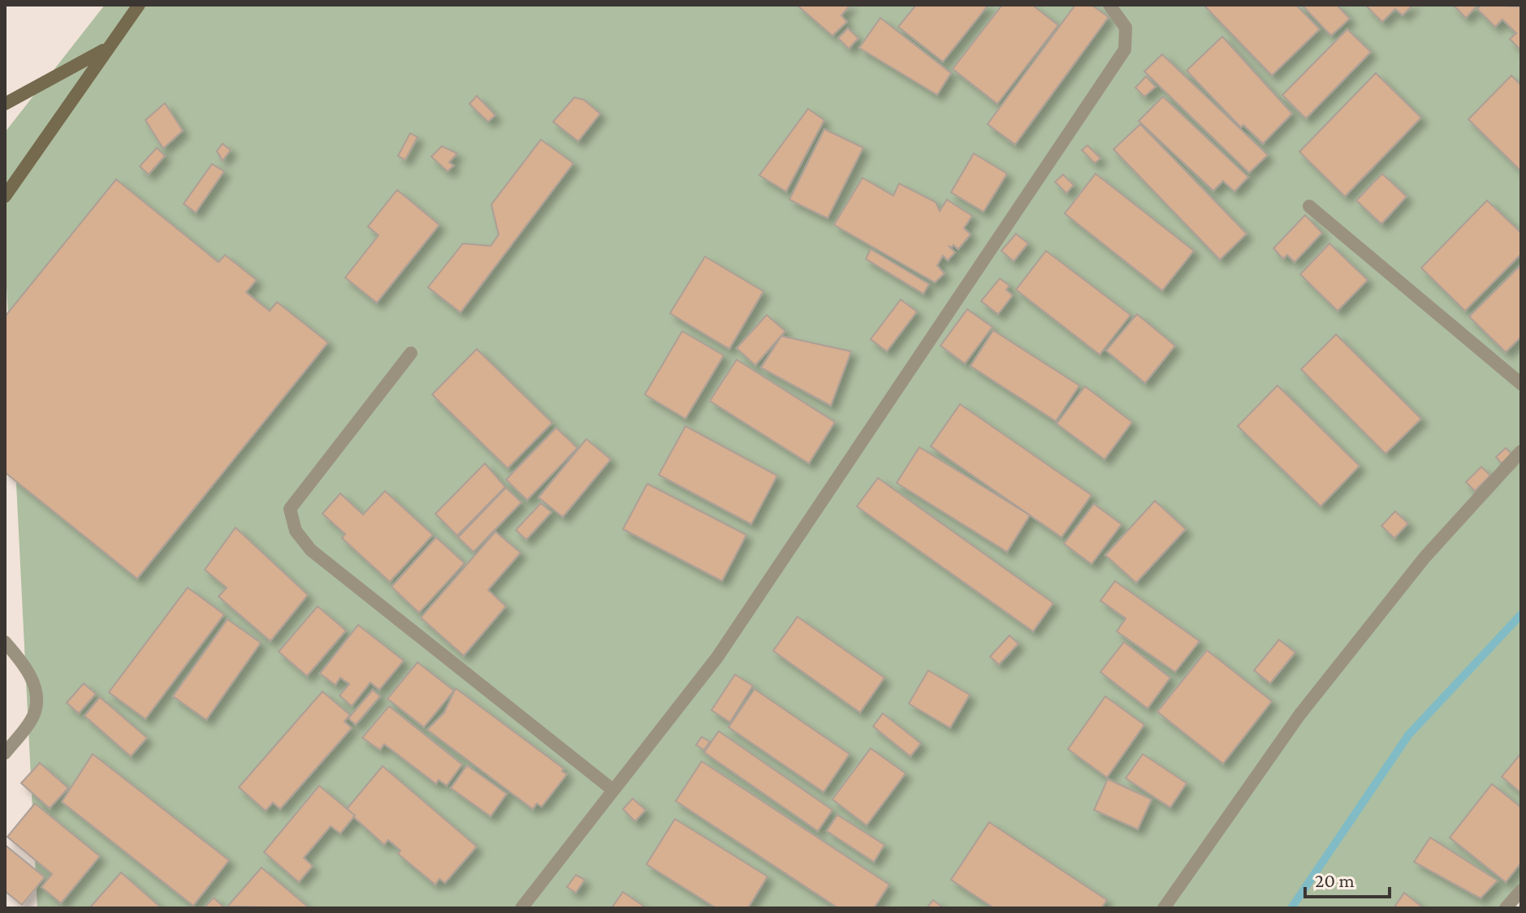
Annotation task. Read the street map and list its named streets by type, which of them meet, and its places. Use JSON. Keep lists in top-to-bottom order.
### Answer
{
  "scale_bar": "20 m"
}
